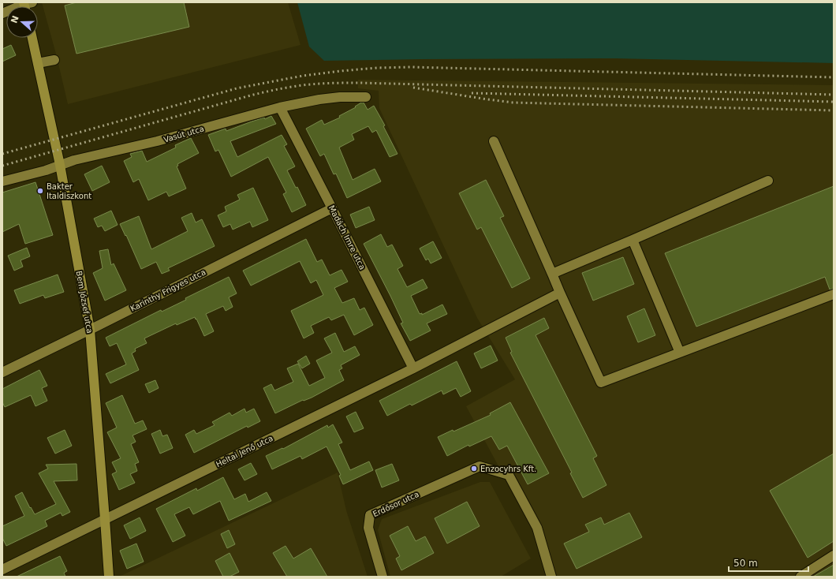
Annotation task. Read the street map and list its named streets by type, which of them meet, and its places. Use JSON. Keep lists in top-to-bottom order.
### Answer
{
  "streets": {
    "main road": ["Bem József utca"],
    "street": [
      "Vasút utca",
      "Madách Imre utca",
      "Karinthy Frigyes utca",
      "Heltai Jenő utca",
      "Erdősor utca"
    ]
  },
  "crossings": [
    ["Vasút utca", "Madách Imre utca"],
    ["Vasút utca", "Bem József utca"],
    ["Madách Imre utca", "Karinthy Frigyes utca"],
    ["Madách Imre utca", "Heltai Jenő utca"],
    ["Karinthy Frigyes utca", "Bem József utca"],
    ["Bem József utca", "Heltai Jenő utca"]
  ],
  "places": ["Bakter Italdiszkont", "Enzocyhrs Kft."],
  "scale_bar": "50 m",
  "north": "left"
}
